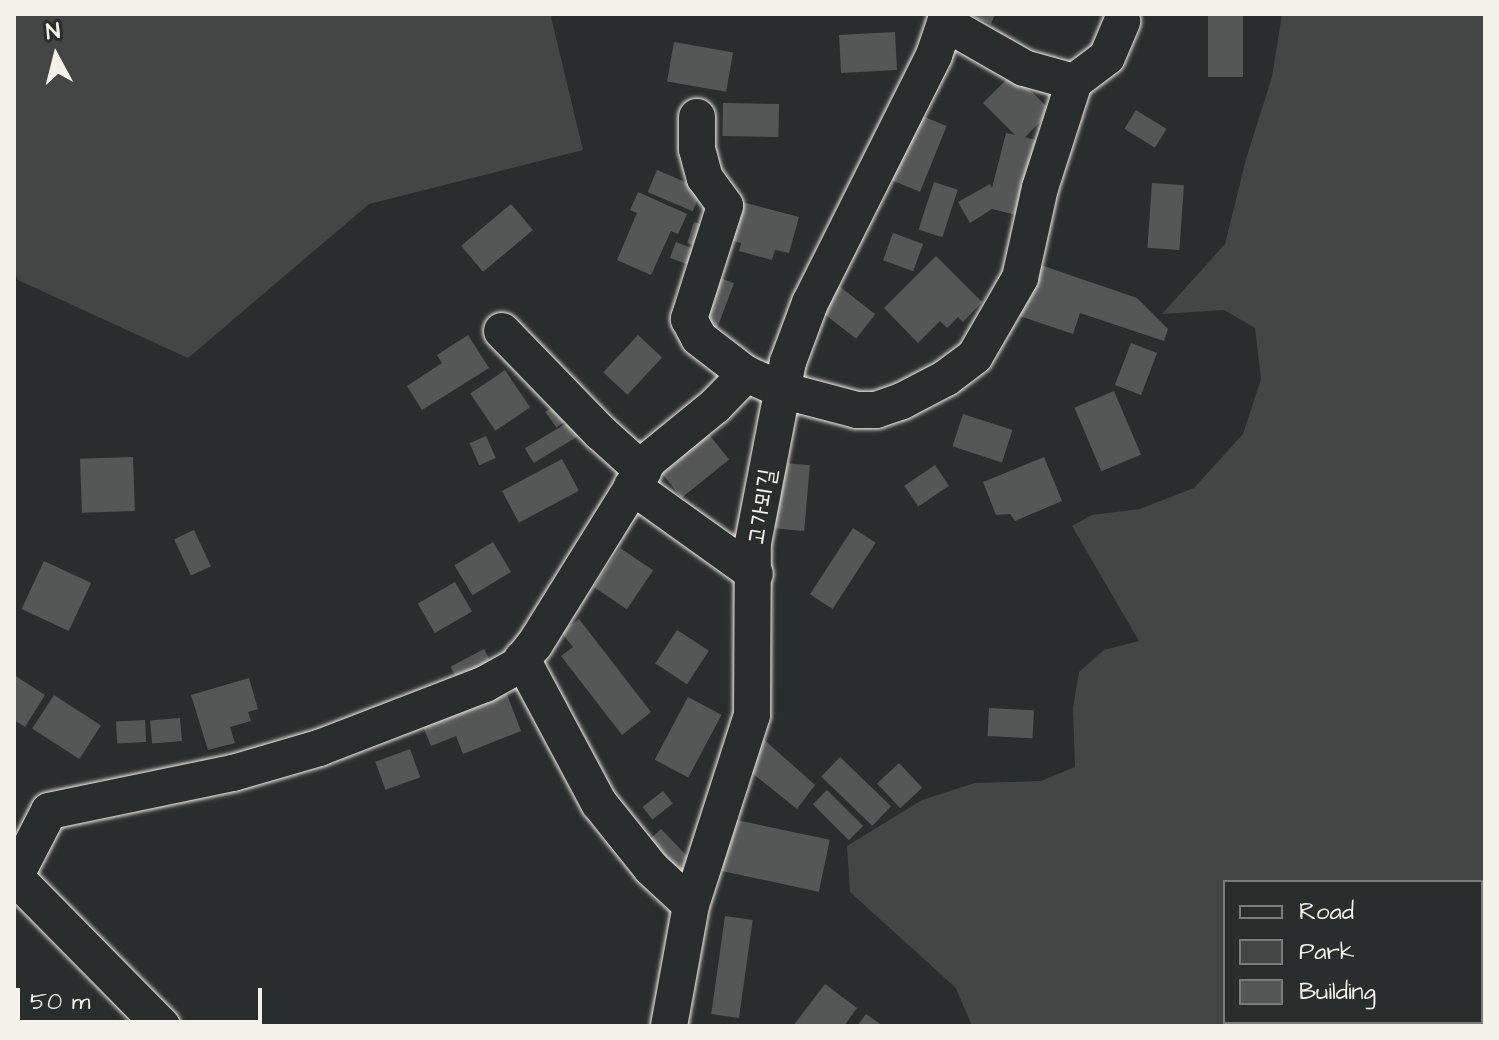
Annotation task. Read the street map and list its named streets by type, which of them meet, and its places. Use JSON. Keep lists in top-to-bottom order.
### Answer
{
  "streets": {
    "street": ["고가뫼길"]
  },
  "legend": ["Road", "Park", "Building"],
  "scale_bar": "50 m",
  "north": "top"
}
